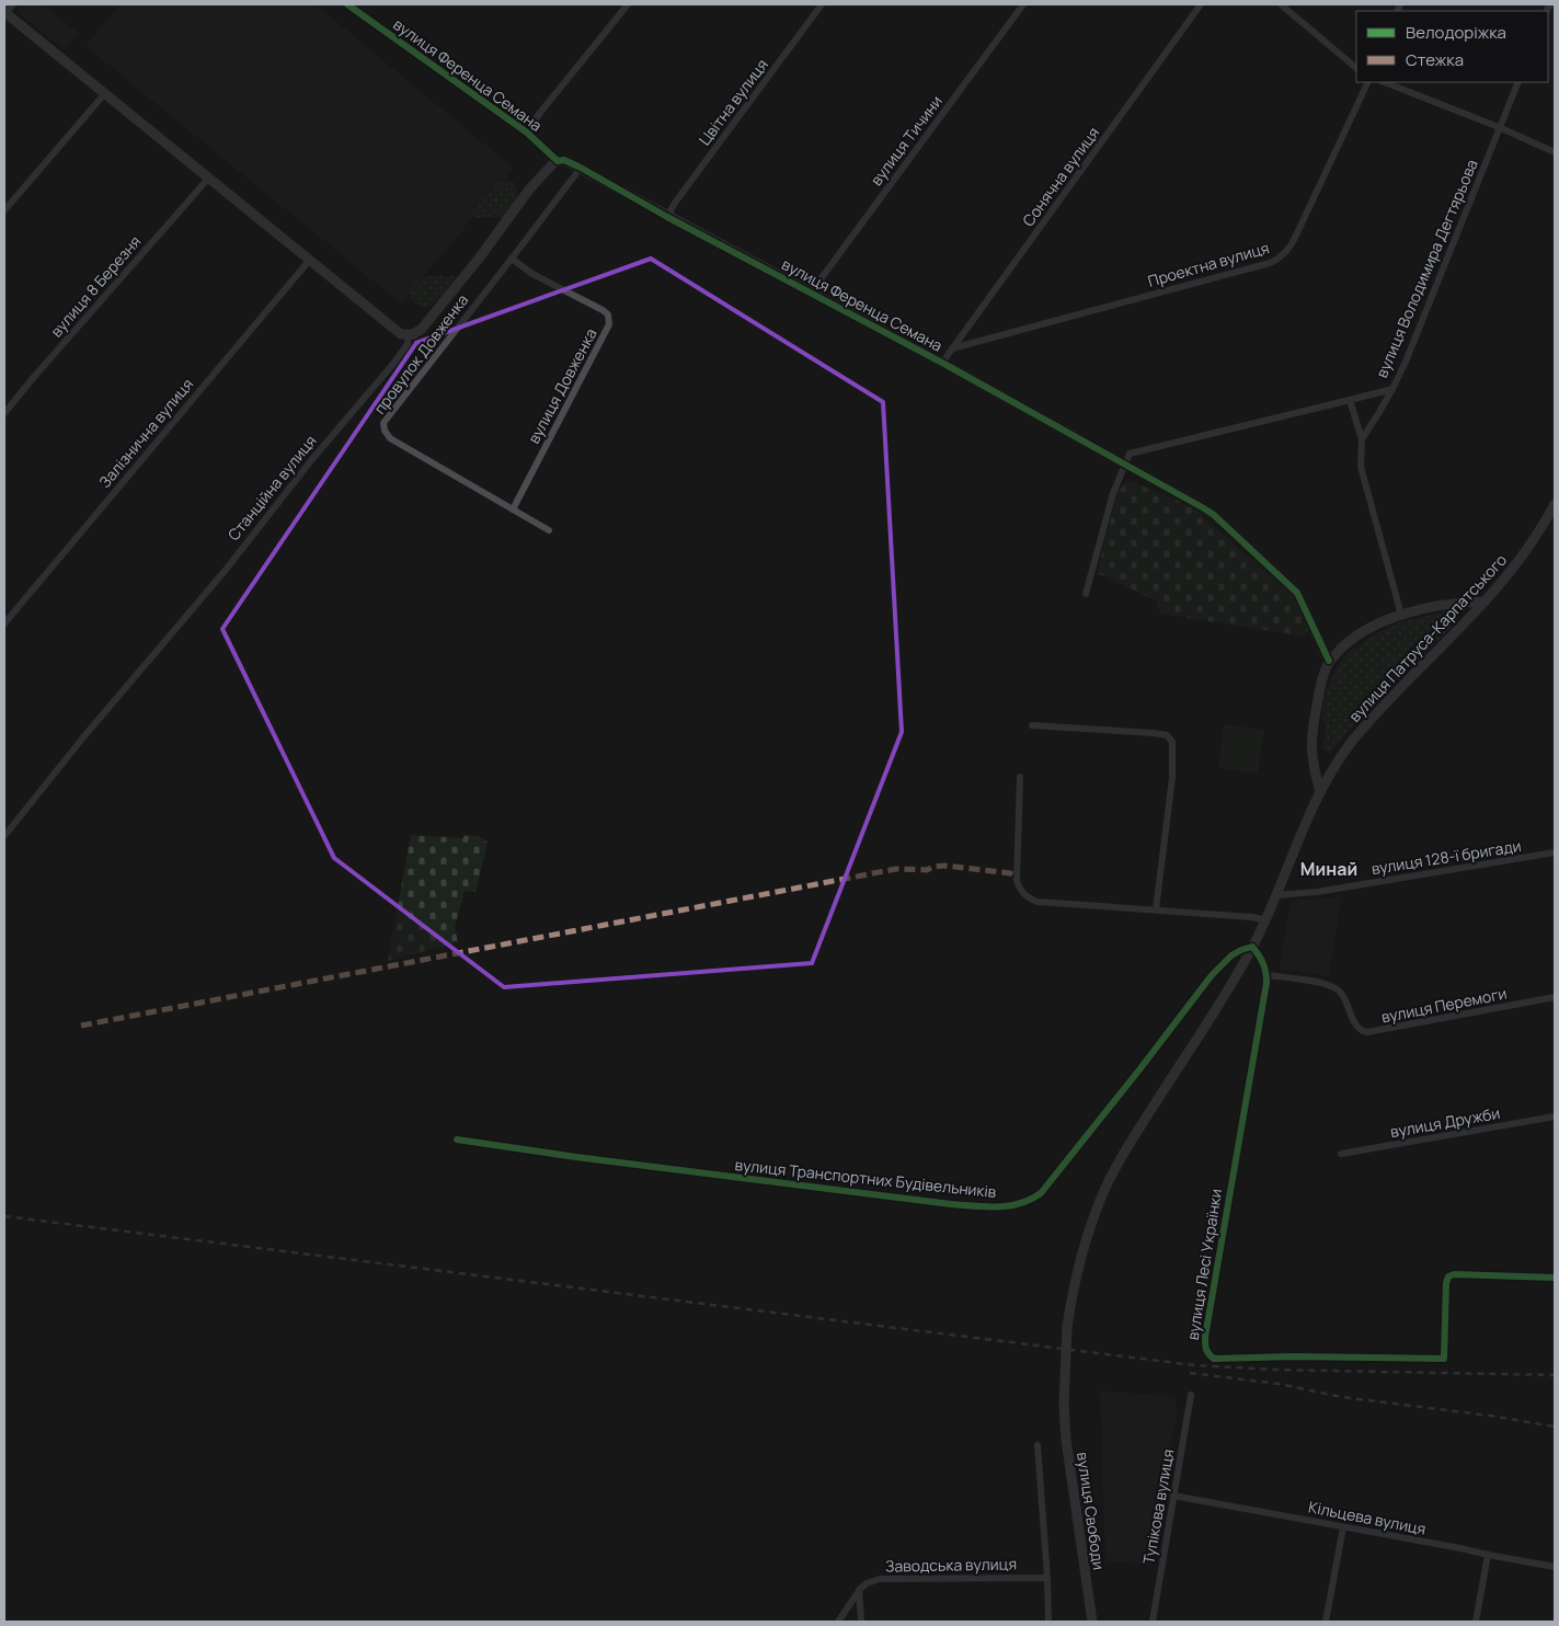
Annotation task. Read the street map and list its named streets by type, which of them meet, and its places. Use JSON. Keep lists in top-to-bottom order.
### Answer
{
  "streets": {
    "street": [
      "вулиця Ференца Семана",
      "Цвітна вулиця",
      "вулиця Тичини",
      "Сонячна вулиця",
      "Проектна вулиця",
      "вулиця Володимира Дегтярьова",
      "вулиця 8 Березня",
      "провулок Довженка",
      "вулиця Довженка",
      "Залізнична вулиця",
      "Станційна вулиця",
      "вулиця Патруса-Карпатського",
      "вулиця 128-ї бригади",
      "вулиця Перемоги",
      "вулиця Дружби",
      "вулиця Транспортних Будівельників",
      "вулиця Лесі Українки",
      "Тупікова вулиця",
      "вулиця Свободи",
      "Кільцева вулиця",
      "Заводська вулиця"
    ]
  },
  "crossings": [
    ["вулиця Ференца Семана", "Цвітна вулиця"],
    ["вулиця Ференца Семана", "вулиця Тичини"],
    ["вулиця Ференца Семана", "Сонячна вулиця"],
    ["вулиця Ференца Семана", "вулиця Володимира Дегтярьова"],
    ["вулиця Ференца Семана", "провулок Довженка"],
    ["вулиця Ференца Семана", "Станційна вулиця"],
    ["Сонячна вулиця", "Проектна вулиця"],
    ["провулок Довженка", "вулиця Довженка"],
    ["вулиця Патруса-Карпатського", "вулиця 128-ї бригади"],
    ["вулиця Патруса-Карпатського", "вулиця Транспортних Будівельників"],
    ["вулиця Патруса-Карпатського", "вулиця Свободи"],
    ["вулиця Перемоги", "вулиця Лесі Українки"],
    ["вулиця Транспортних Будівельників", "вулиця Свободи"],
    ["Тупікова вулиця", "Кільцева вулиця"]
  ],
  "districts": ["Минай"],
  "legend": ["Велодоріжка", "Стежка"]
}
